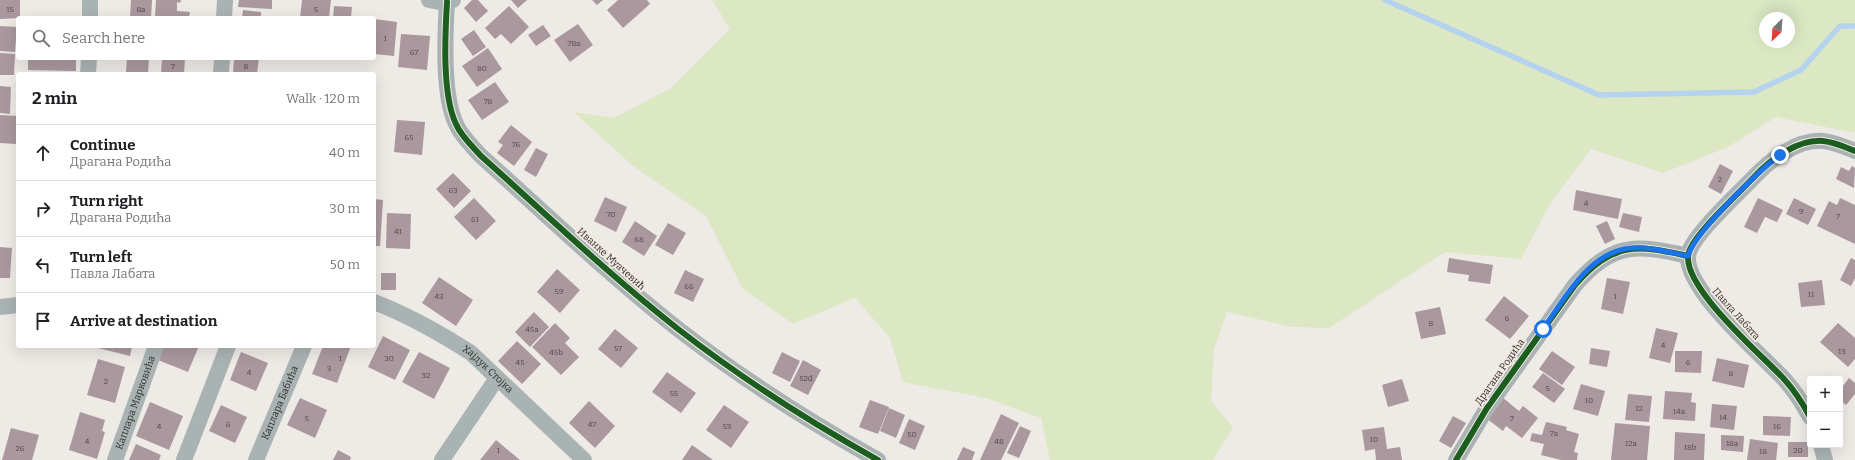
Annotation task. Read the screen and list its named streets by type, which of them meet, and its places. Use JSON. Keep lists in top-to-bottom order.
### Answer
{
  "streets": {
    "street": [
      "Иванке Муачевић",
      "Павла Лабата",
      "Хајдук Стојка",
      "Драгана Родића",
      "Каплара Марковића",
      "Каплара Бабића"
    ]
  },
  "crossings": [
    ["Павла Лабата", "Драгана Родића"]
  ],
  "house_numbers": [
    "15",
    "8a",
    "5",
    "1",
    "78a",
    "67",
    "7",
    "8",
    "80",
    "78",
    "65",
    "76",
    "2",
    "63",
    "4",
    "9",
    "70",
    "7",
    "61",
    "41",
    "68",
    "66",
    "59",
    "11",
    "43",
    "1",
    "6",
    "8",
    "45a",
    "4",
    "57",
    "13",
    "45b",
    "1",
    "30",
    "45",
    "6",
    "3",
    "4",
    "8",
    "32",
    "52d",
    "2",
    "5",
    "55",
    "10",
    "12",
    "14a",
    "14",
    "5",
    "7",
    "6",
    "47",
    "4",
    "53",
    "16",
    "7a",
    "50",
    "10",
    "4",
    "48",
    "12a",
    "18a",
    "18b",
    "26",
    "1",
    "20",
    "18"
  ],
  "north": "bottom left",
  "page": {
    "search": "Search here",
    "heading": ["2 min", "Walk · 120 m"],
    "list": [
      ["Continue", "Драгана Родића", "40 m"],
      ["Turn right", "Драгана Родића", "30 m"],
      ["Turn left", "Павла Лабата", "50 m"],
      "Arrive at destination"
    ],
    "map_buttons": ["+", "−"]
  }
}
